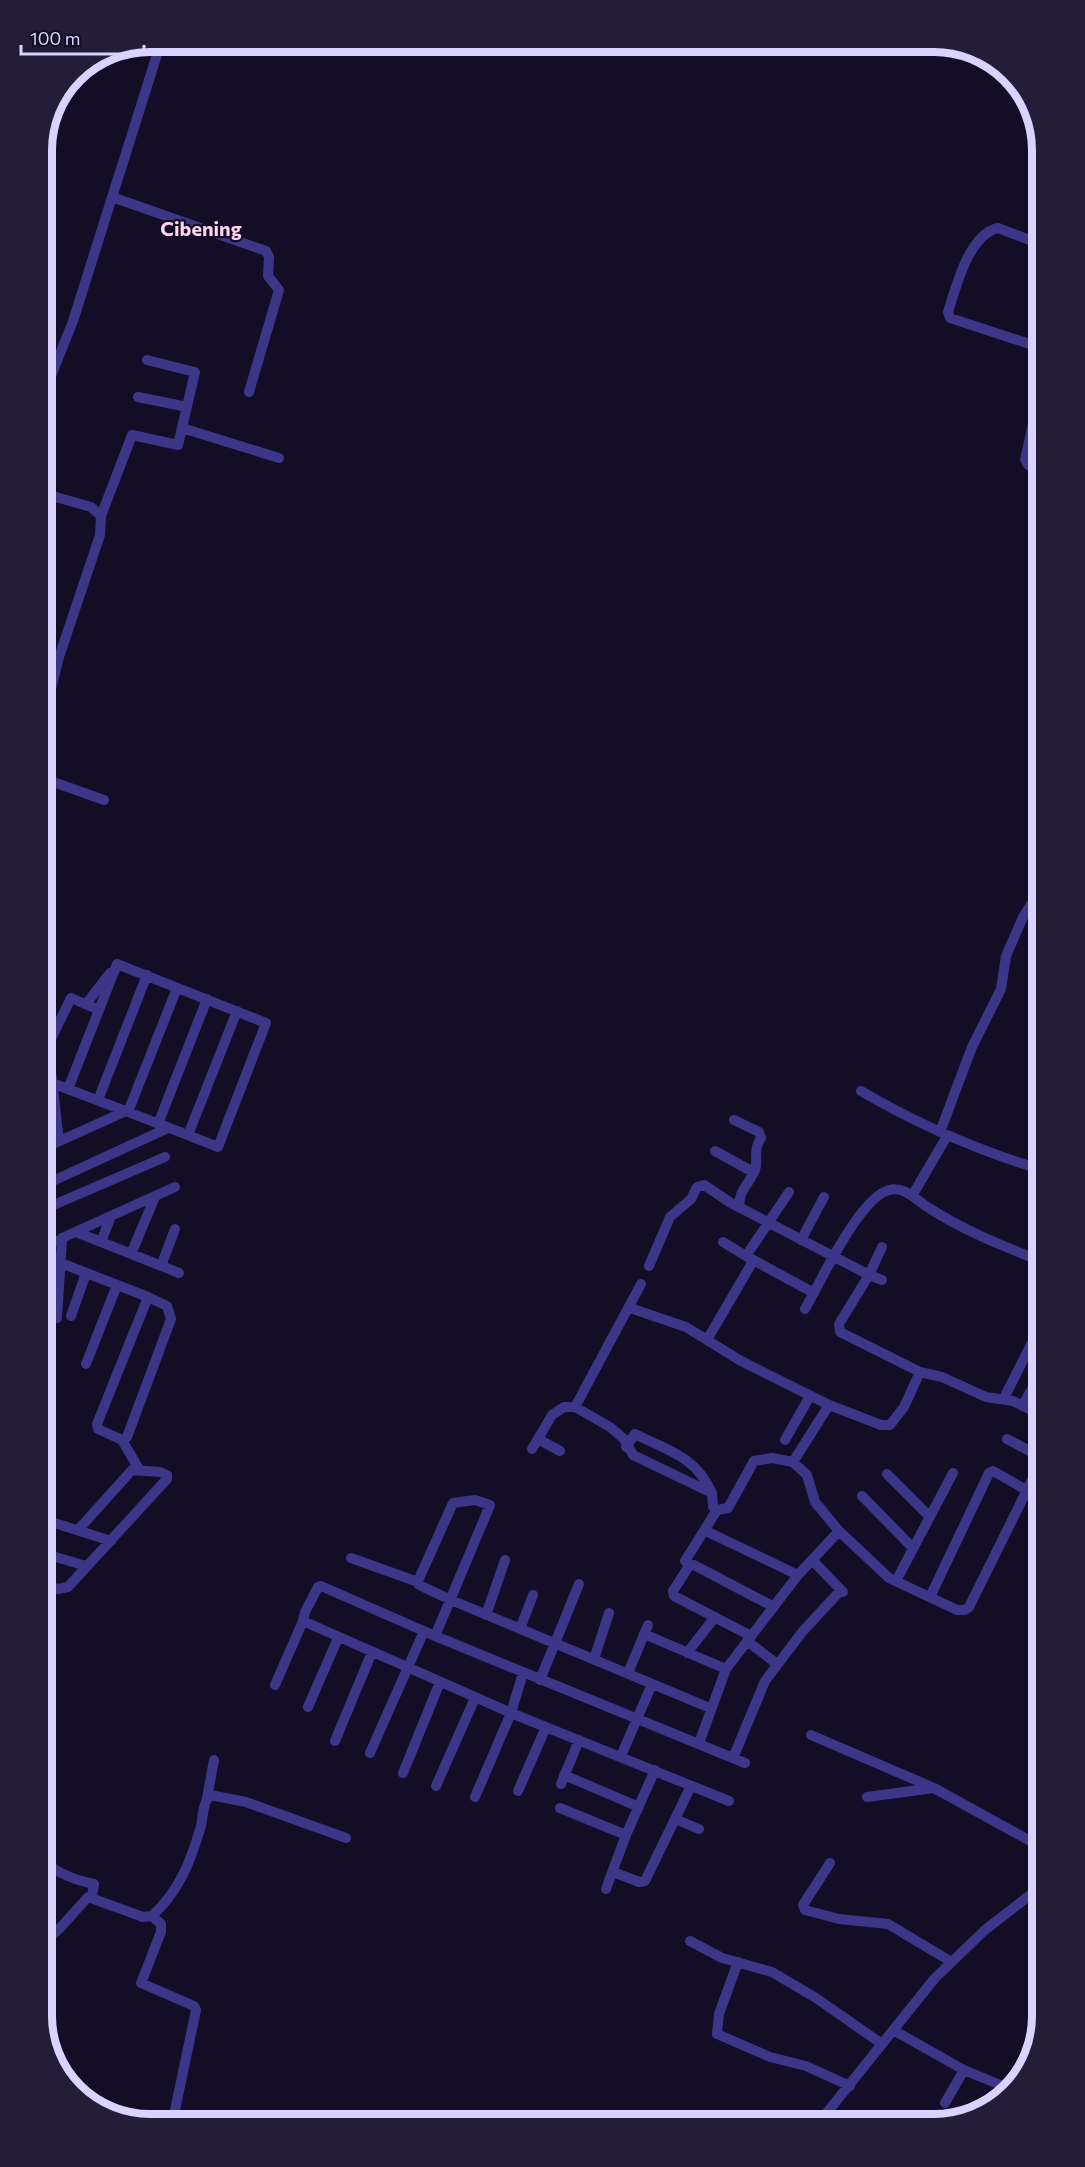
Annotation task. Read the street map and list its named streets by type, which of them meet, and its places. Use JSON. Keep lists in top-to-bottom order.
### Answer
{
  "districts": ["Cibening"],
  "scale_bar": "100 m"
}
